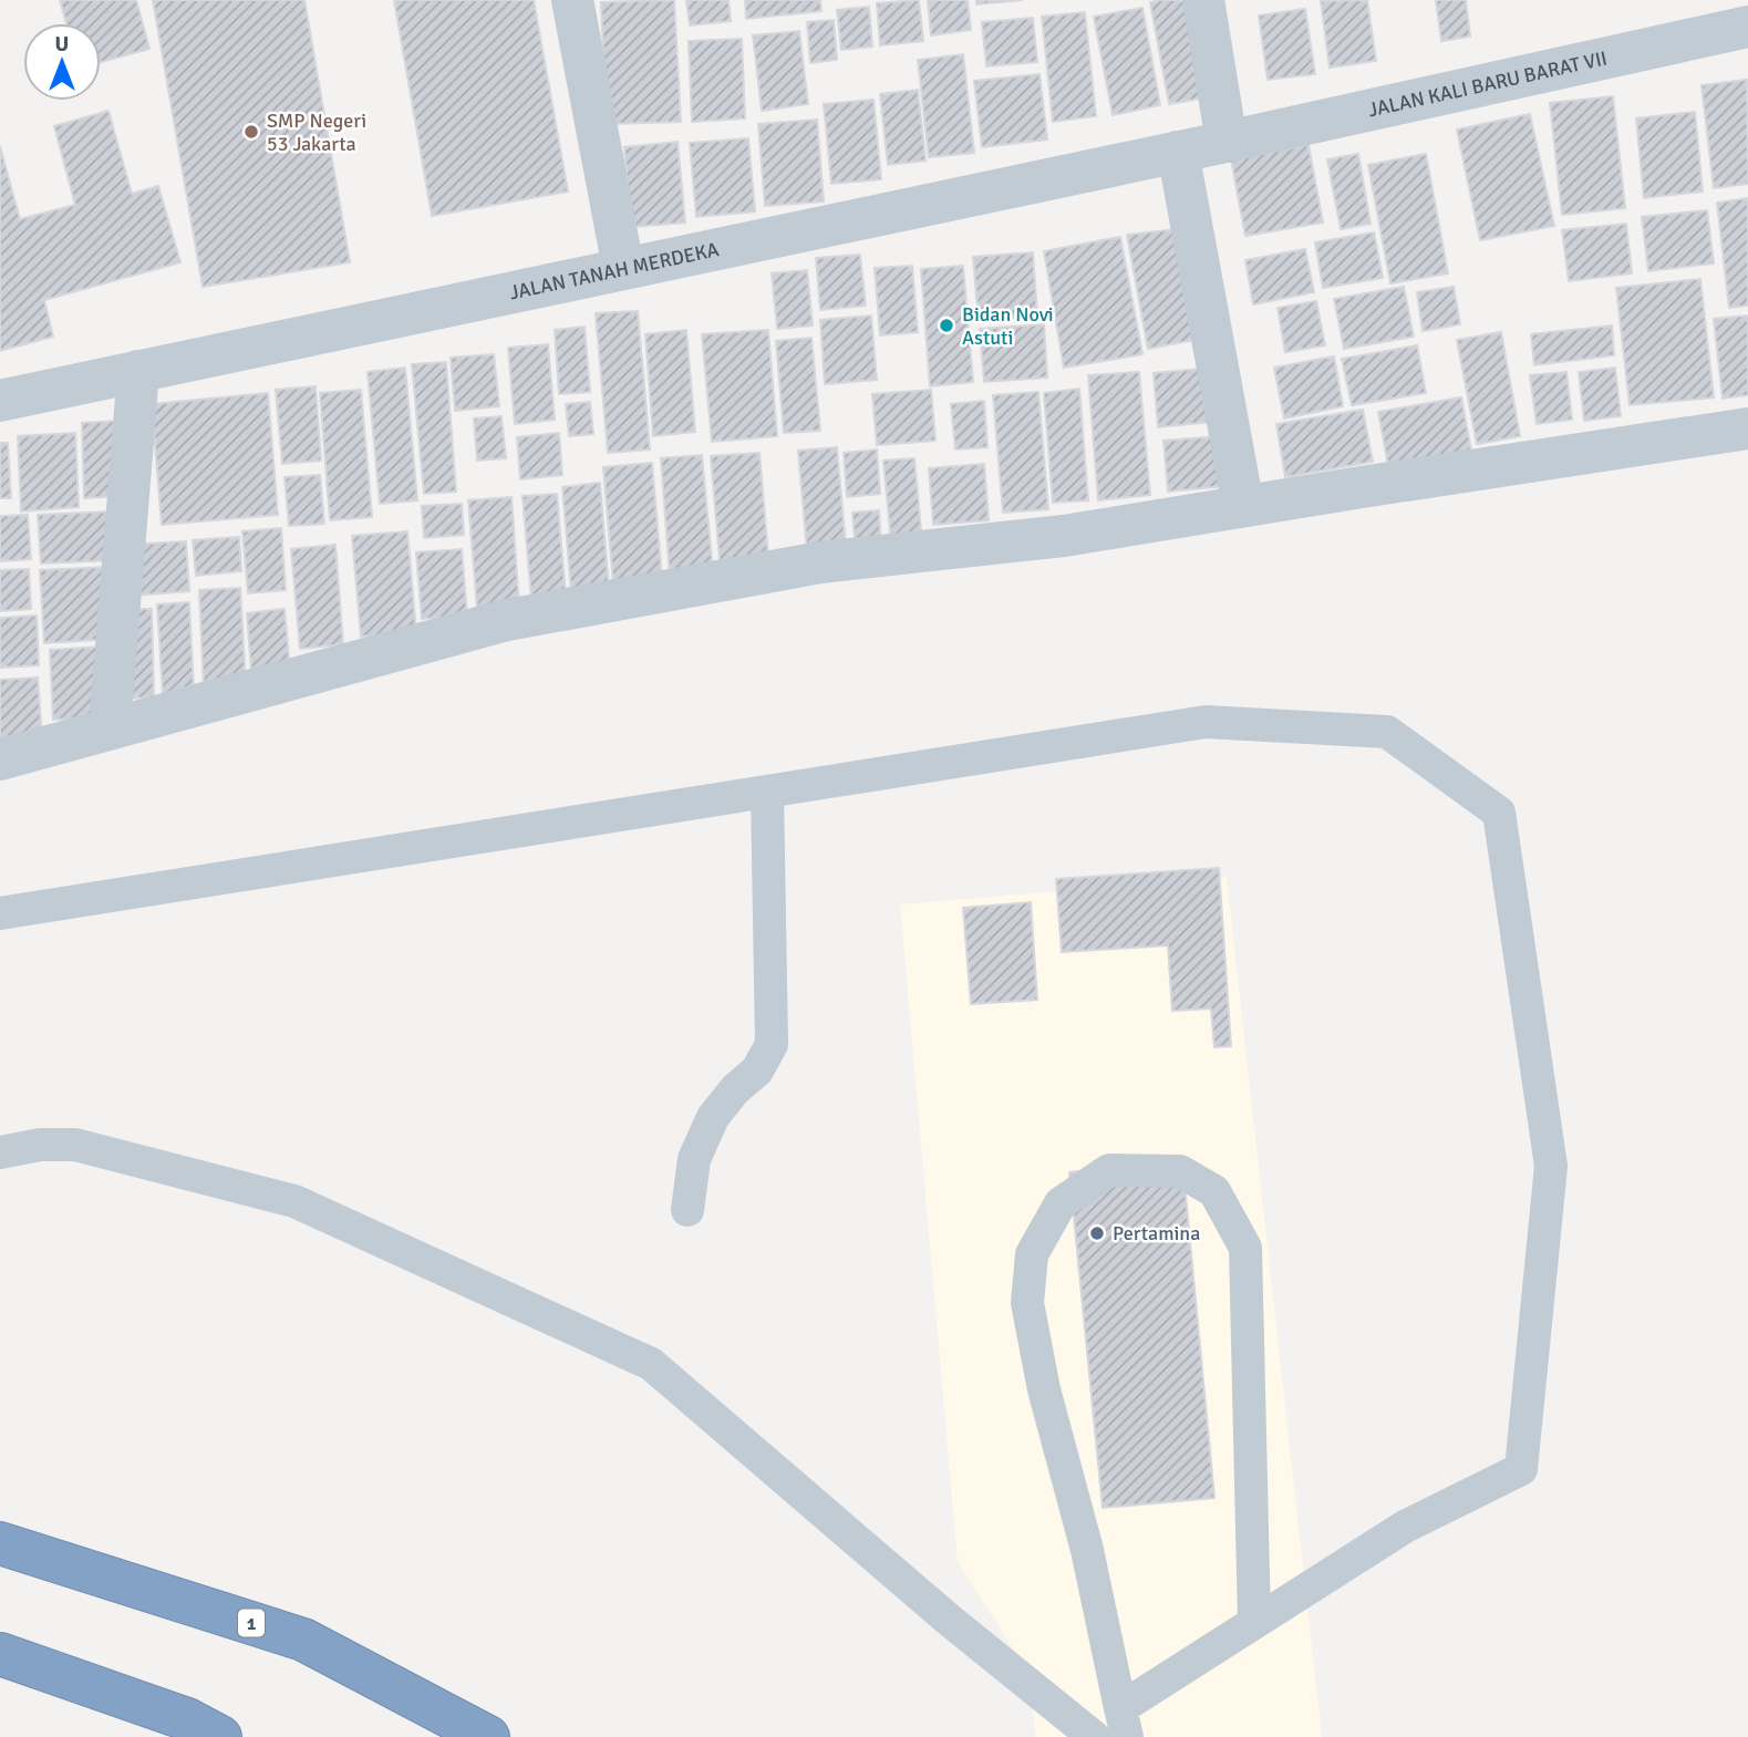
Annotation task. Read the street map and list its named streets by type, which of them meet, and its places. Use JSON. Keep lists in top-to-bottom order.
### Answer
{
  "streets": {
    "highway": ["1"],
    "street": ["JALAN KALI BARU BARAT VII", "JALAN TANAH MERDEKA"]
  },
  "crossings": [
    ["JALAN KALI BARU BARAT VII", "JALAN TANAH MERDEKA"]
  ],
  "places": ["SMP Negeri 53 Jakarta", "Bidan Novi Astuti", "Pertamina"],
  "north": "top"
}
